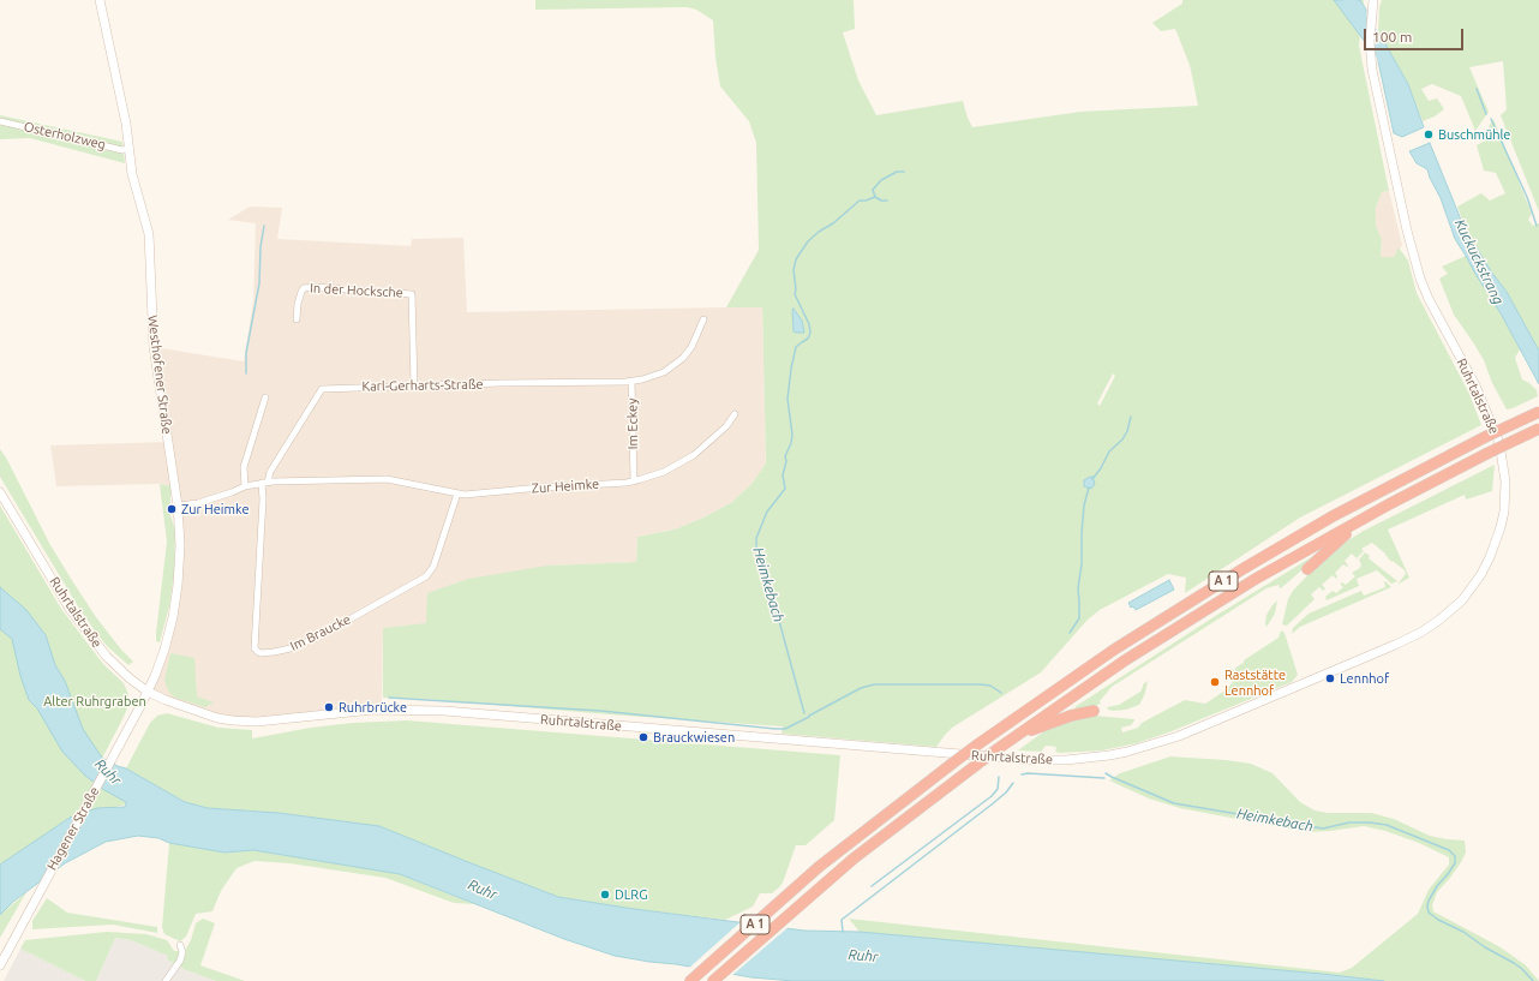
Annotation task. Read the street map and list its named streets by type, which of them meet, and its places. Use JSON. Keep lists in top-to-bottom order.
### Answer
{
  "streets": {
    "highway": ["A 1"],
    "main road": ["Westhofener Straße", "Ruhrtalstraße", "Hagener Straße"],
    "street": [
      "Osterholzweg",
      "In der Hocksche",
      "Karl-Gerharts-Straße",
      "Im Eckey",
      "Zur Heimke",
      "Im Braucke"
    ]
  },
  "crossings": [
    ["Osterholzweg", "Westhofener Straße"],
    ["In der Hocksche", "Karl-Gerharts-Straße"],
    ["Westhofener Straße", "Ruhrtalstraße"],
    ["Westhofener Straße", "Zur Heimke"],
    ["Westhofener Straße", "Hagener Straße"],
    ["Karl-Gerharts-Straße", "Im Eckey"],
    ["Karl-Gerharts-Straße", "Zur Heimke"],
    ["Karl-Gerharts-Straße", "Im Braucke"],
    ["Ruhrtalstraße", "Hagener Straße"],
    ["Im Eckey", "Zur Heimke"],
    ["Zur Heimke", "Im Braucke"]
  ],
  "water": ["Kuckuckstrang", "Heimkebach", "Ruhr"],
  "parks": ["Alter Ruhrgraben"],
  "places": [
    "Buschmühle",
    "Zur Heimke",
    "Lennhof",
    "Raststätte Lennhof",
    "Ruhrbrücke",
    "Brauckwiesen",
    "DLRG"
  ],
  "scale_bar": "100 m"
}
